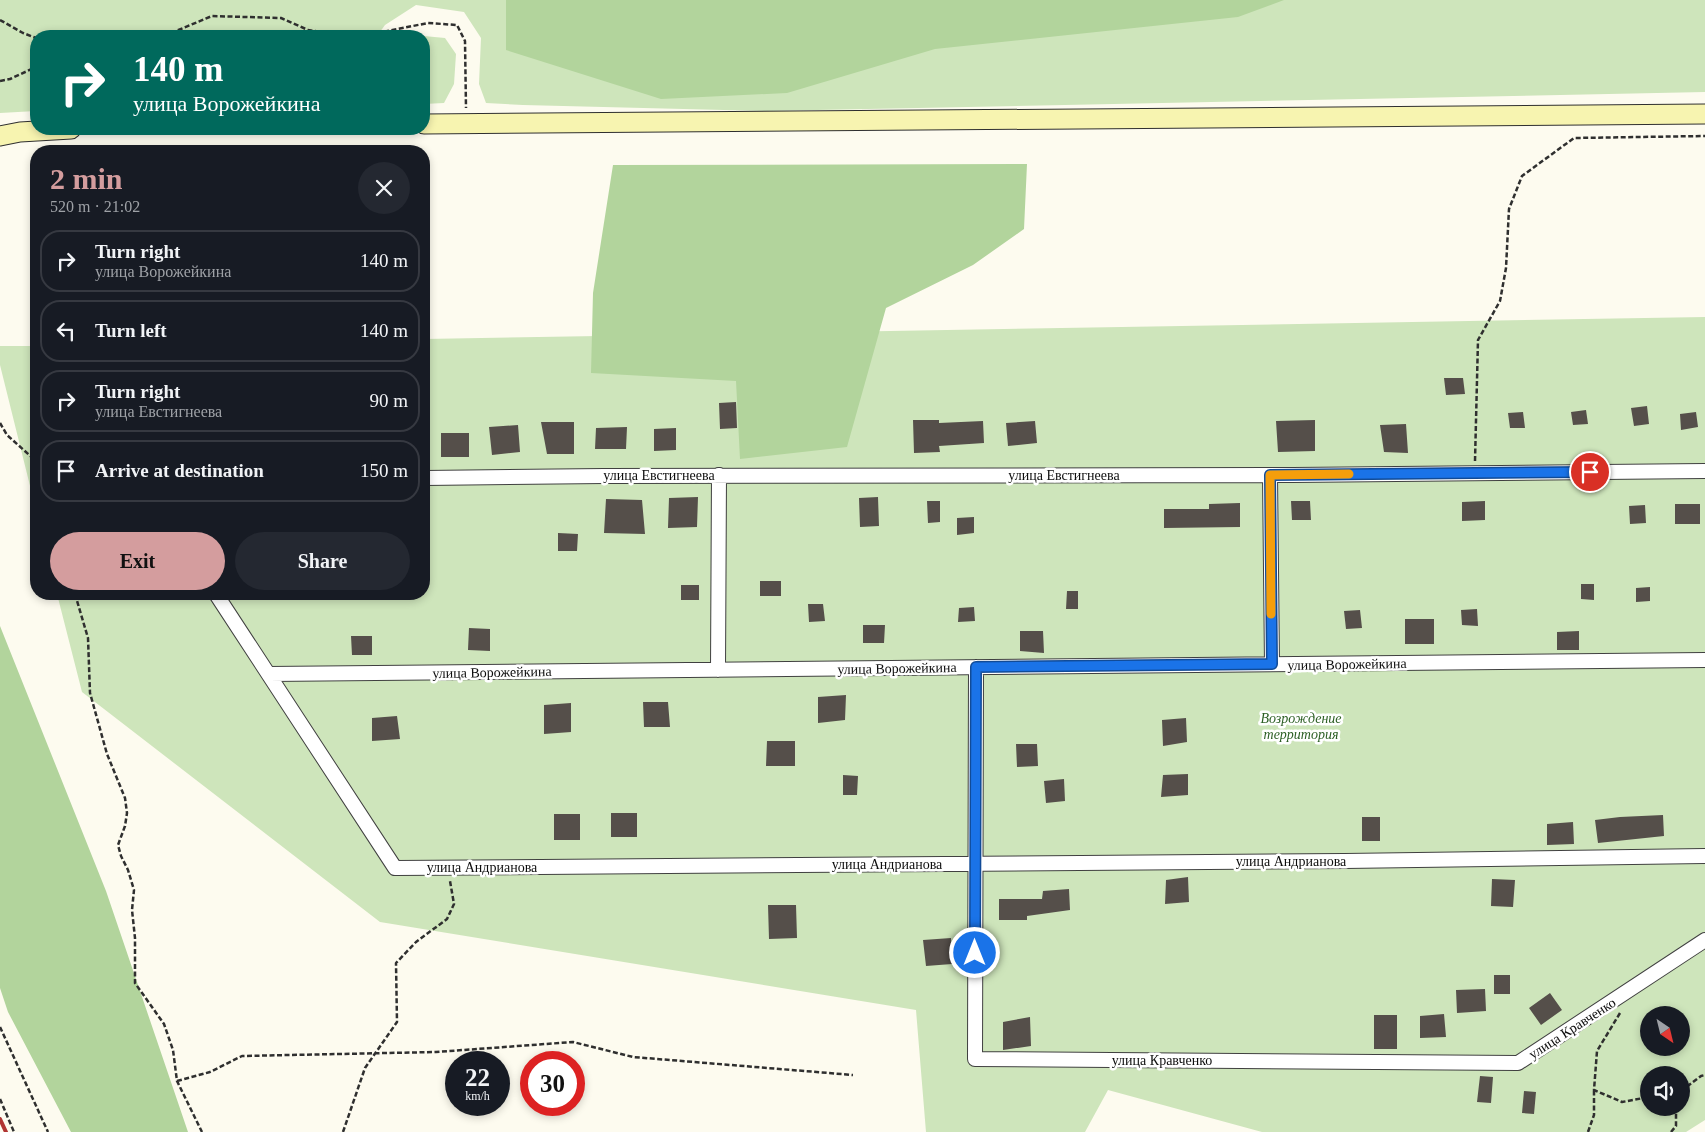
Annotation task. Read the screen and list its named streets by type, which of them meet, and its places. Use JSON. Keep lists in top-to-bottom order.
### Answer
{
  "streets": {
    "street": [
      "улица Евстигнеева",
      "улица Ворожейкина",
      "улица Андрианова",
      "улица Кравченко"
    ]
  },
  "crossings": [
    ["улица Ворожейкина", "улица Андрианова"],
    ["улица Ворожейкина", "улица Кравченко"],
    ["улица Андрианова", "улица Кравченко"]
  ],
  "parks": ["Возрождение территория"],
  "north": "bottom right",
  "page": {
    "turn": ["140 m", "улица Ворожейкина"],
    "heading": ["2 min", "520 m · 21:02"],
    "list": [
      {
        "name": "Turn right",
        "note": "улица Ворожейкина",
        "value": "140 m"
      },
      {
        "name": "Turn left",
        "value": "140 m"
      },
      {
        "name": "Turn right",
        "note": "улица Евстигнеева",
        "value": "90 m"
      },
      {
        "name": "Arrive at destination",
        "value": "150 m"
      }
    ],
    "buttons": ["Exit", "Share"],
    "speed": "22 km/h",
    "limit": "30"
  }
}
